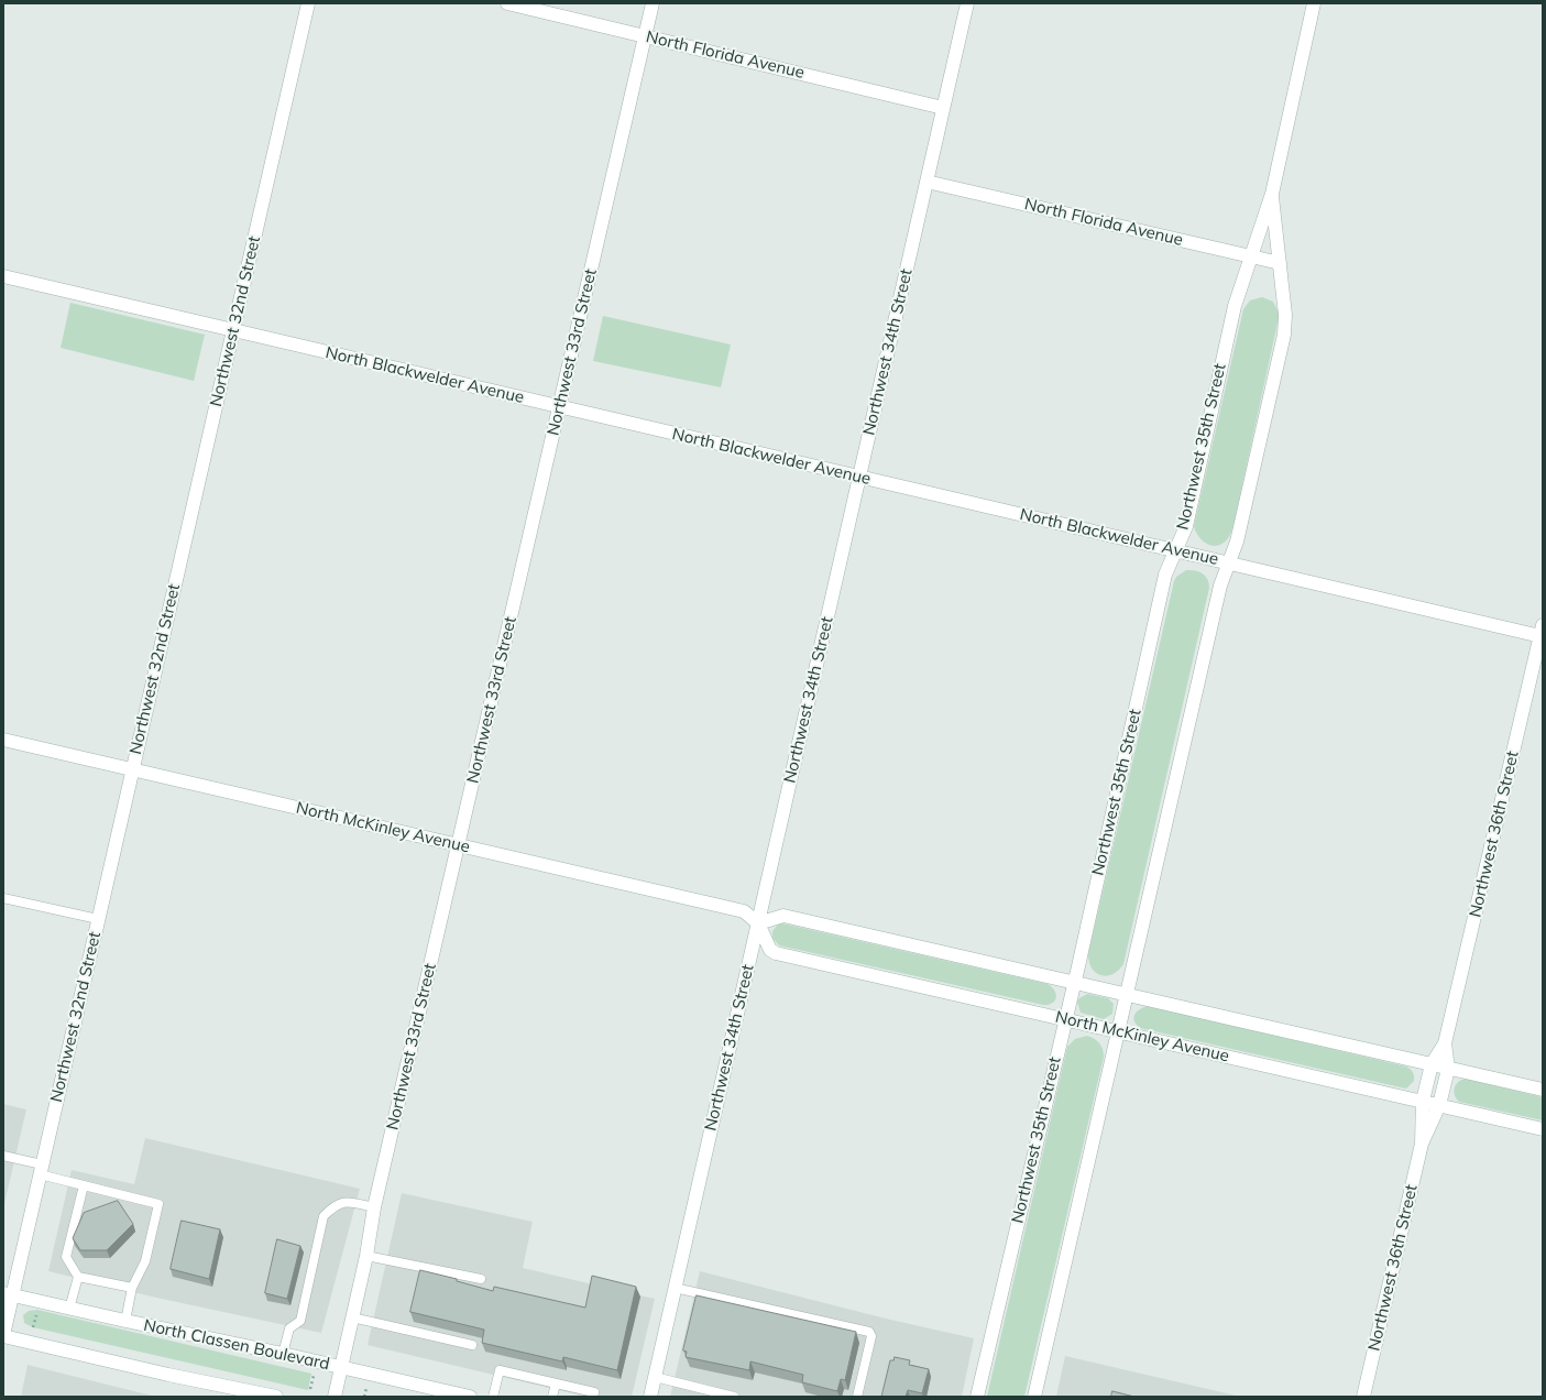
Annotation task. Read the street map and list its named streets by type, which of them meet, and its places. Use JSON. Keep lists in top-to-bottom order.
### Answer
{
  "streets": {
    "street": [
      "North Florida Avenue",
      "Northwest 32nd Street",
      "Northwest 33rd Street",
      "Northwest 34th Street",
      "North Blackwelder Avenue",
      "Northwest 35th Street",
      "North McKinley Avenue",
      "Northwest 36th Street",
      "North Classen Boulevard"
    ]
  },
  "crossings": [
    ["North Florida Avenue", "Northwest 33rd Street"],
    ["North Florida Avenue", "Northwest 34th Street"],
    ["North Florida Avenue", "Northwest 35th Street"],
    ["Northwest 32nd Street", "North Blackwelder Avenue"],
    ["Northwest 32nd Street", "North McKinley Avenue"],
    ["Northwest 32nd Street", "North Classen Boulevard"],
    ["Northwest 33rd Street", "North Blackwelder Avenue"],
    ["Northwest 33rd Street", "North McKinley Avenue"],
    ["Northwest 33rd Street", "North Classen Boulevard"],
    ["Northwest 34th Street", "North Blackwelder Avenue"],
    ["Northwest 34th Street", "North McKinley Avenue"],
    ["North Blackwelder Avenue", "Northwest 35th Street"],
    ["North Blackwelder Avenue", "Northwest 36th Street"],
    ["Northwest 35th Street", "North McKinley Avenue"],
    ["North McKinley Avenue", "Northwest 36th Street"]
  ]
}
